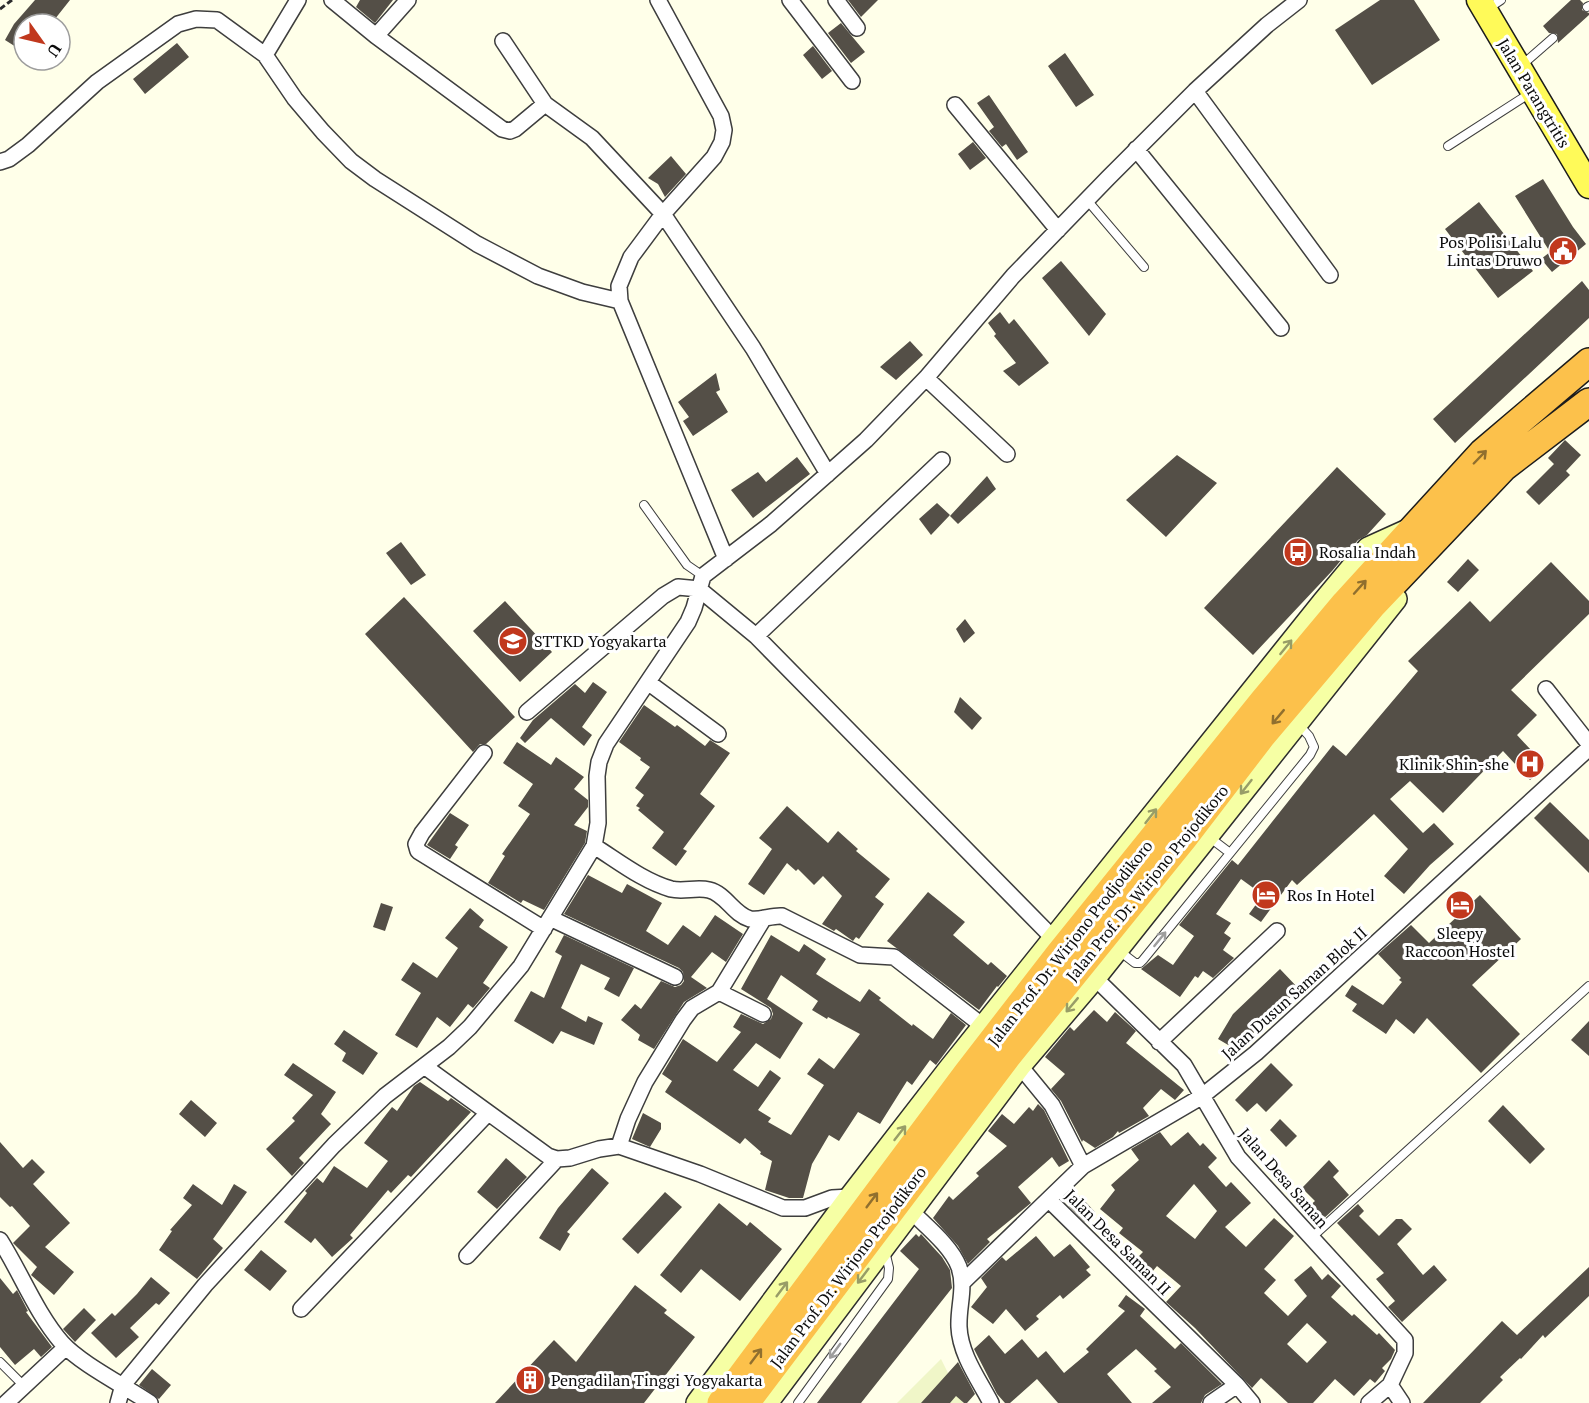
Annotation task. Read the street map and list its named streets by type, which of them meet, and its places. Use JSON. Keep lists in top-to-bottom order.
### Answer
{
  "streets": {
    "highway": ["Jalan Prof. Dr. Wirjono Projodikoro", "Jalan Prof. Dr. Wirjono Prodjodikoro"],
    "main road": ["Jalan Parangtritis"],
    "street": ["Jalan Dusun Saman Blok II", "Jalan Desa Saman", "Jalan Desa Saman II"]
  },
  "crossings": [
    ["Jalan Prof. Dr. Wirjono Projodikoro", "Jalan Prof. Dr. Wirjono Prodjodikoro"],
    ["Jalan Dusun Saman Blok II", "Jalan Desa Saman"],
    ["Jalan Dusun Saman Blok II", "Jalan Desa Saman II"]
  ],
  "one_way": ["Jalan Prof. Dr. Wirjono Projodikoro", "Jalan Prof. Dr. Wirjono Prodjodikoro"],
  "places": {
    "public building": ["Pos Polisi Lalu Lintas Druwo"],
    "bus stop": ["Rosalia Indah"],
    "school or university": ["STTKD Yogyakarta"],
    "hospital": ["Klinik Shin-she"],
    "hotel": ["Ros In Hotel", "Sleepy Raccoon Hostel"],
    "building": ["Pengadilan Tinggi Yogyakarta"]
  },
  "north": "bottom right"
}
